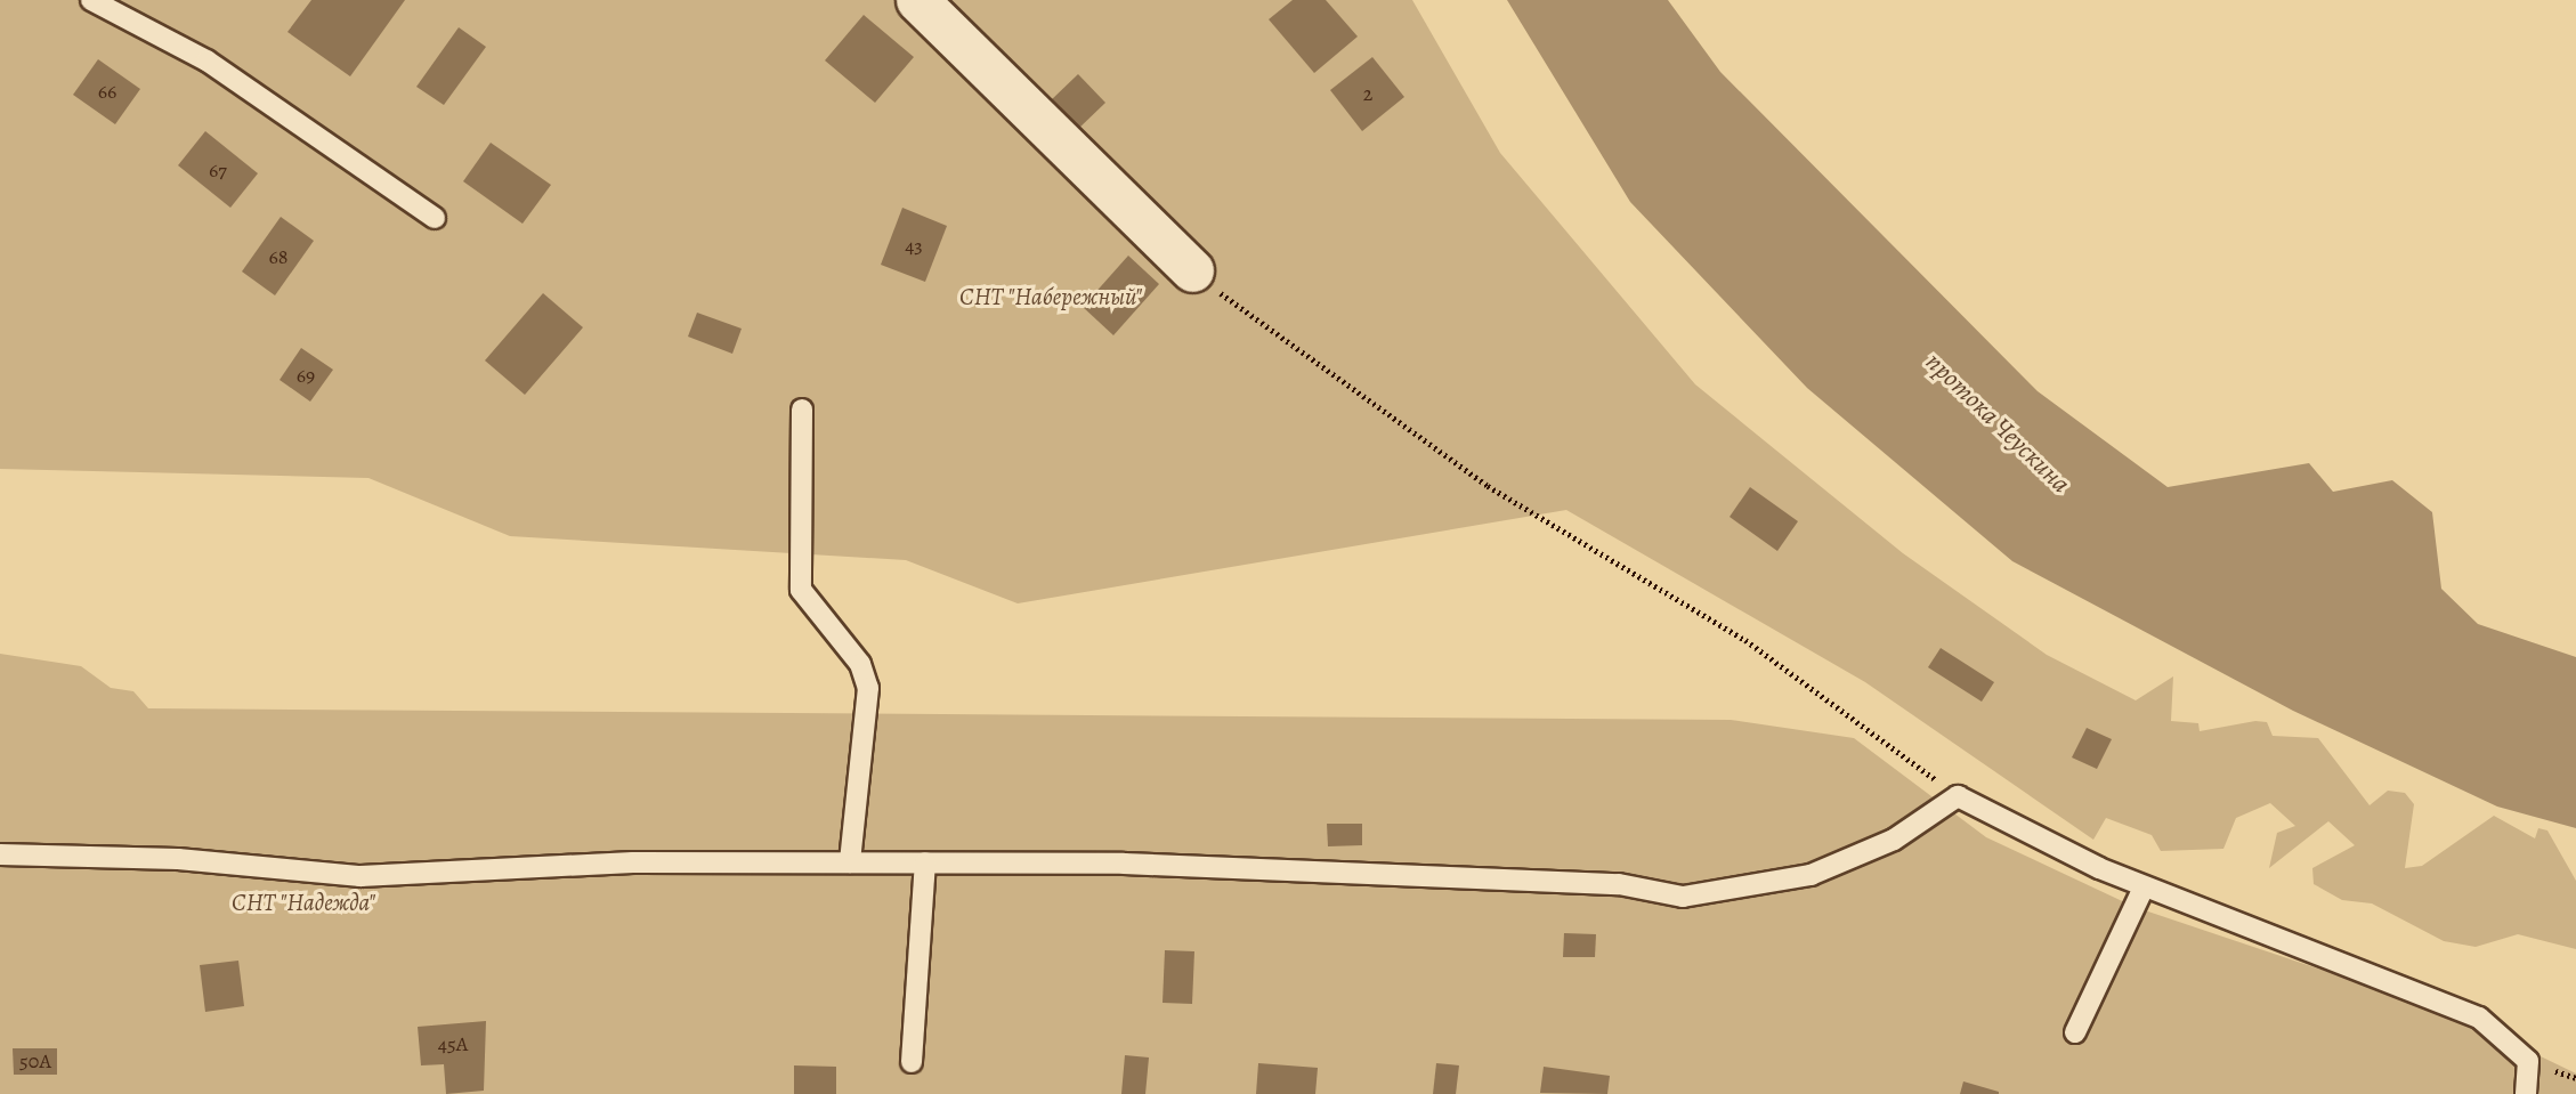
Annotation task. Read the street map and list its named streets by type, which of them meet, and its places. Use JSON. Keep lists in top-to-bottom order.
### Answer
{
  "water": ["протока Чеускина"],
  "parks": ["СНТ \"Набережный\"", "СНТ \"Надежда\""],
  "house_numbers": [
    "66",
    "2",
    "67",
    "43",
    "68",
    "69",
    "45А",
    "50А"
  ]
}
